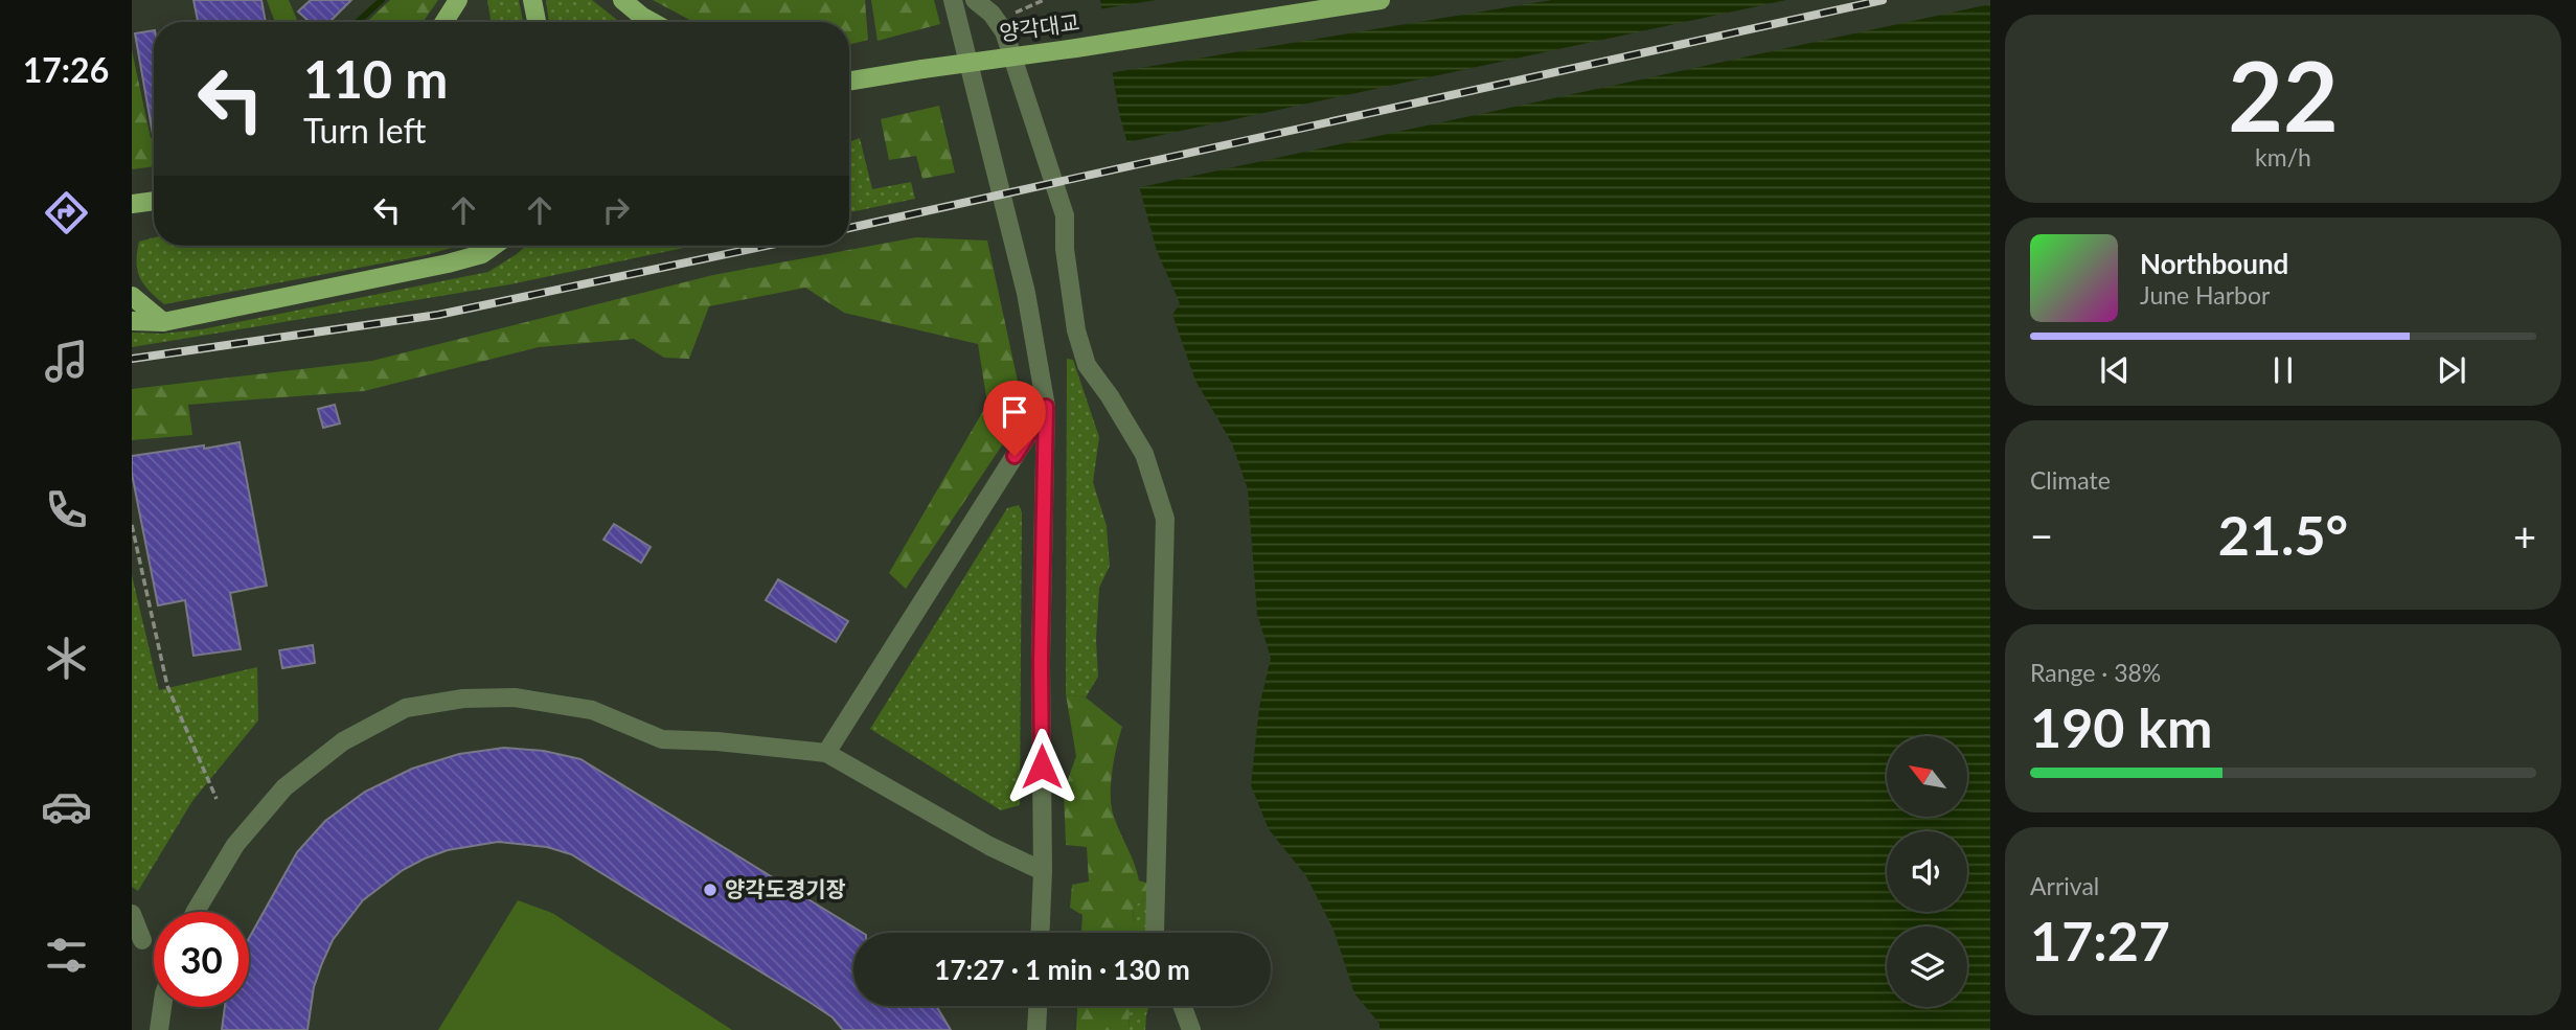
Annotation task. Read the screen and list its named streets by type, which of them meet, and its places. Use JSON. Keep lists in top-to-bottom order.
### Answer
{
  "streets": {
    "main road": ["양각대교"]
  },
  "places": ["양각도경기장"],
  "north": "top left",
  "page": {
    "tabs": "17:26",
    "tile": [
      ["22", "km/h"],
      "Climate",
      ["Range · 38%", "190 km"],
      ["Arrival", "17:27"]
    ],
    "turn": ["110 m", "Turn left"],
    "song": ["Northbound", "June Harbor"],
    "heat": ["−", "21.5°", "+"],
    "limit": "30",
    "trip": "17:27 · 1 min · 130 m"
  }
}
